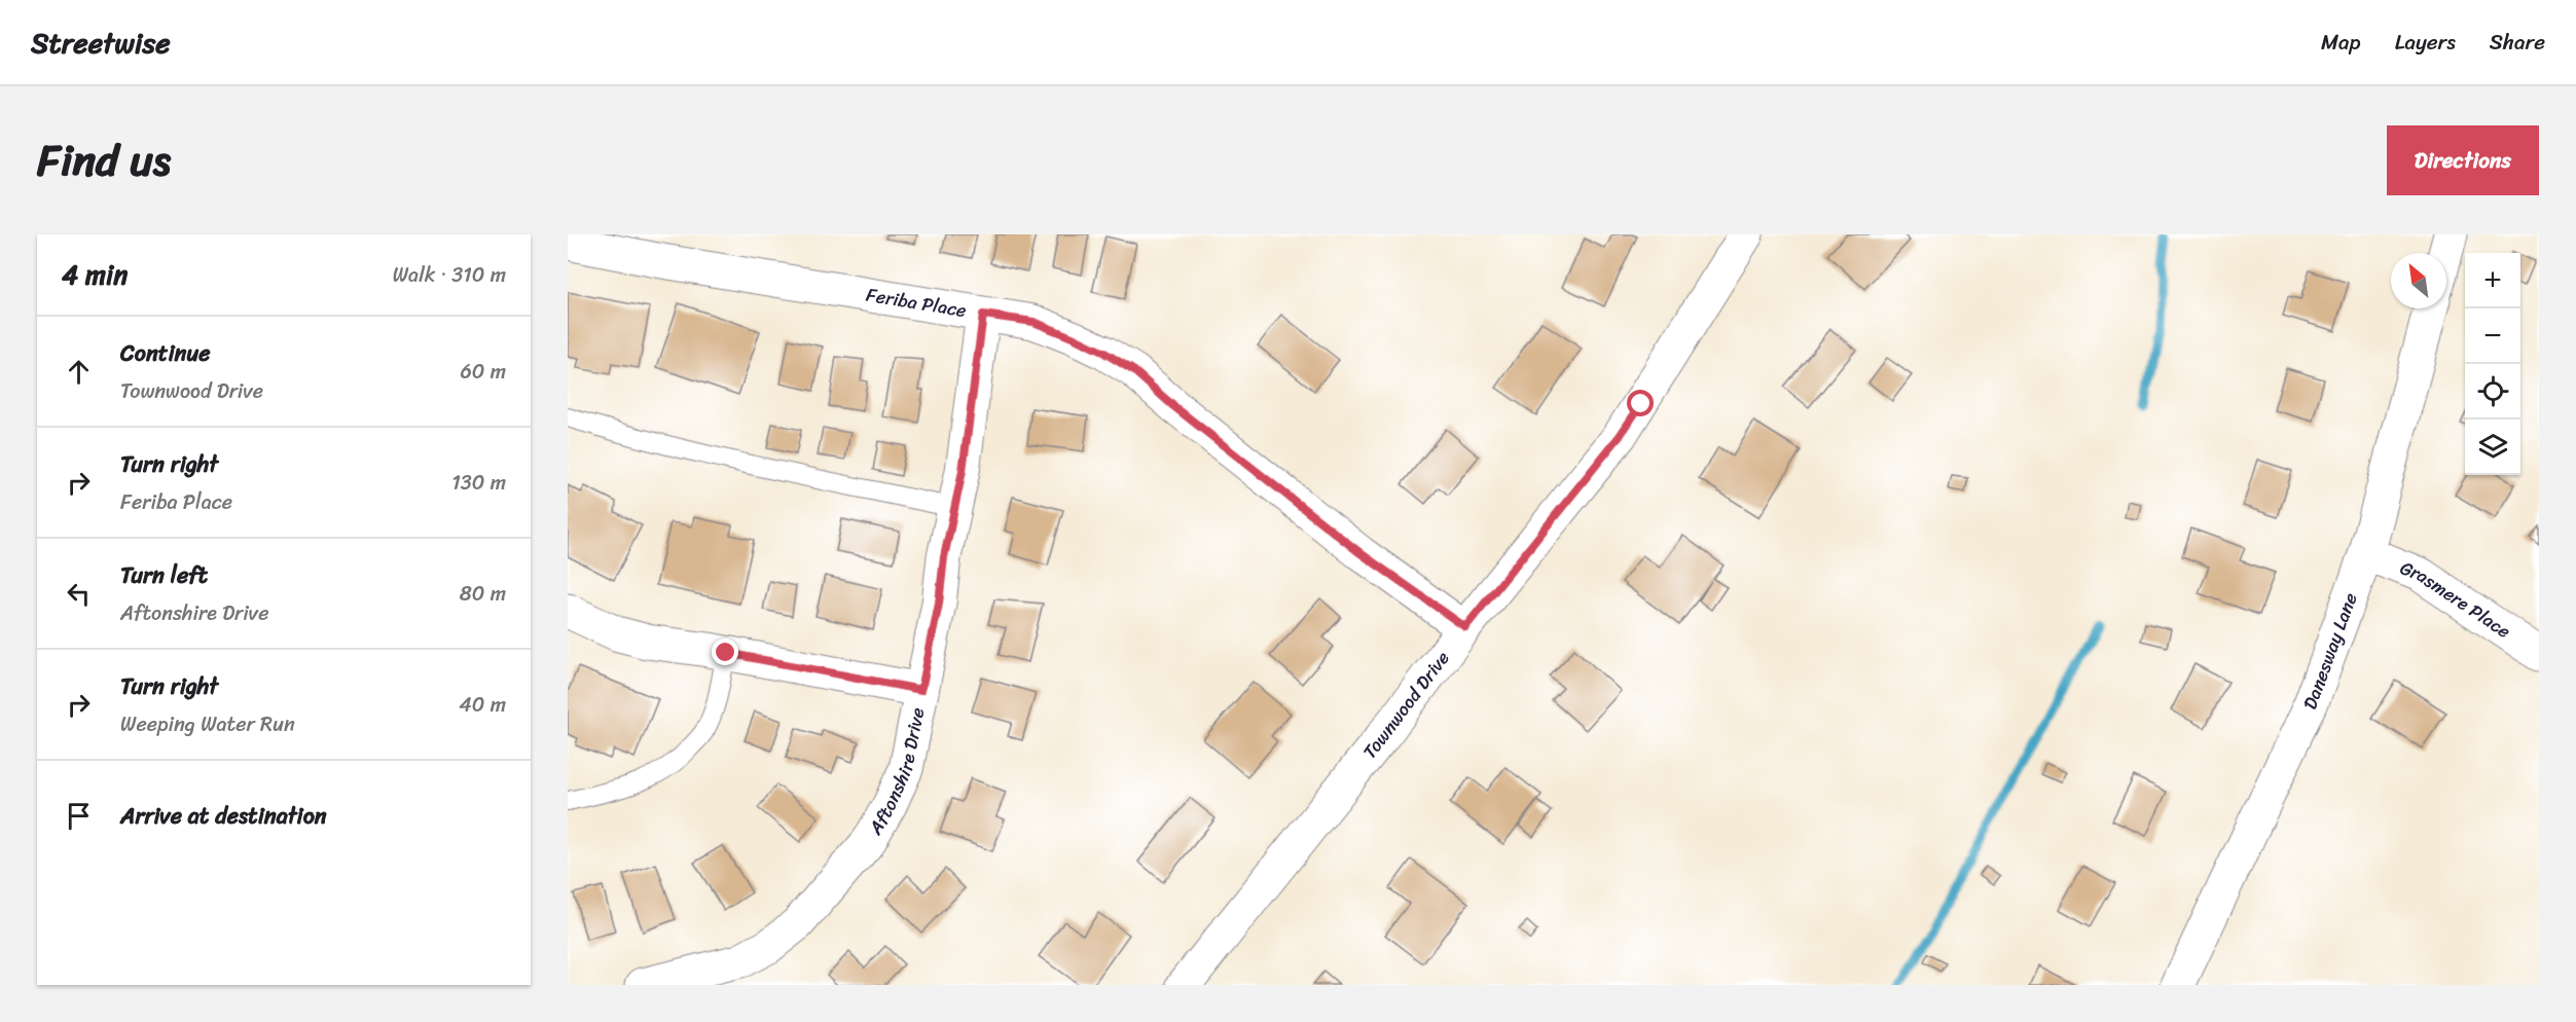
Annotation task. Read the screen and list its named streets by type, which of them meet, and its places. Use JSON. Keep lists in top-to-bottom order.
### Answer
{
  "streets": {
    "street": [
      "Feriba Place",
      "Grasmere Place",
      "Danesway Lane",
      "Townwood Drive",
      "Aftonshire Drive"
    ]
  },
  "crossings": [
    ["Feriba Place", "Townwood Drive"],
    ["Feriba Place", "Aftonshire Drive"],
    ["Grasmere Place", "Danesway Lane"]
  ],
  "north": "top left",
  "page": {
    "header": "Streetwise",
    "nav": ["Map", "Layers", "Share"],
    "title": "Find us",
    "buttons": "Directions",
    "heading": ["4 min", "Walk · 310 m"],
    "map_buttons": ["+", "−"],
    "list": [
      ["Continue", "Townwood Drive", "60 m"],
      ["Turn right", "Feriba Place", "130 m"],
      ["Turn left", "Aftonshire Drive", "80 m"],
      ["Turn right", "Weeping Water Run", "40 m"],
      "Arrive at destination"
    ]
  }
}
